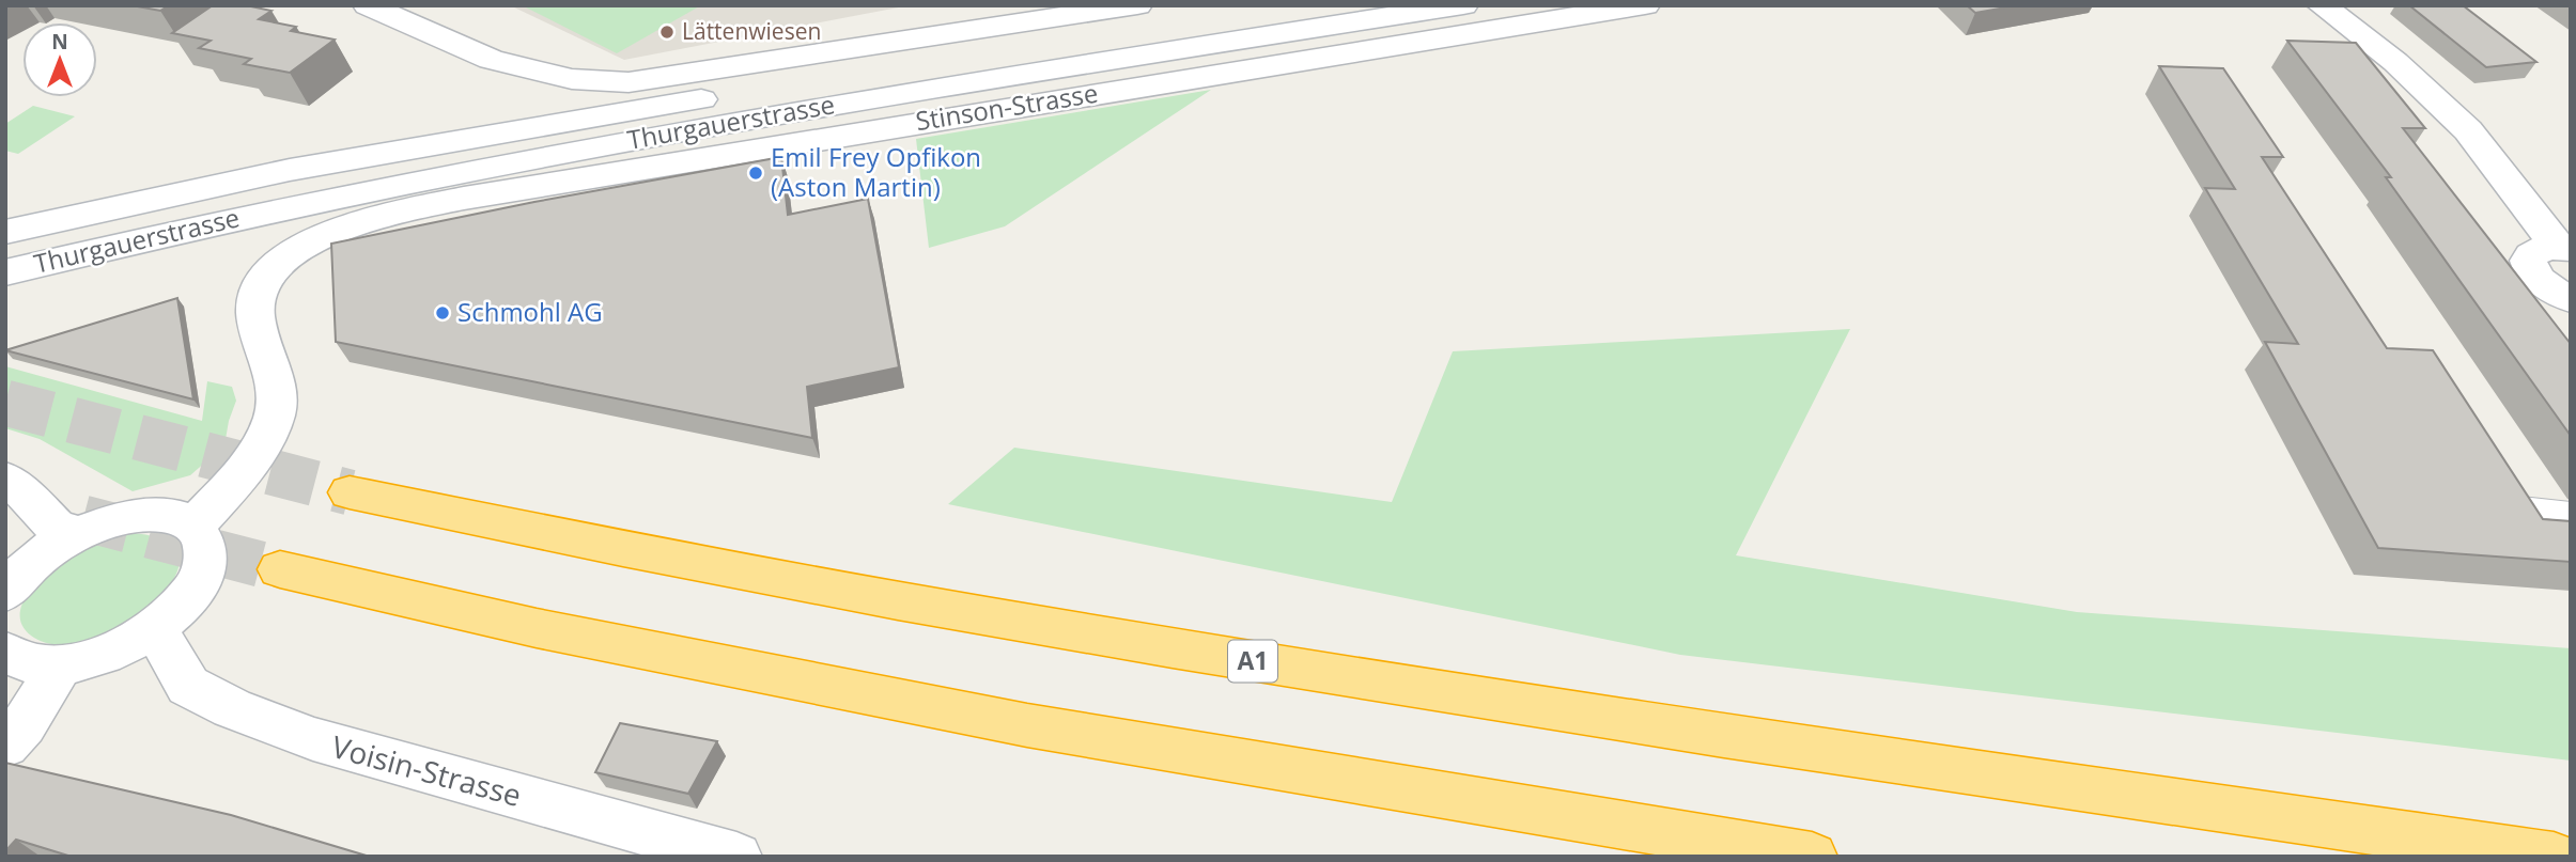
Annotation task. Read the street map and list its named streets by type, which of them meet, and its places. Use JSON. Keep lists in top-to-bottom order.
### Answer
{
  "streets": {
    "highway": ["A1"],
    "street": ["Stinson-Strasse", "Thurgauerstrasse", "Voisin-Strasse"]
  },
  "places": ["Lättenwiesen", "Emil Frey Opfikon (Aston Martin)", "Schmohl AG"],
  "north": "top"
}
